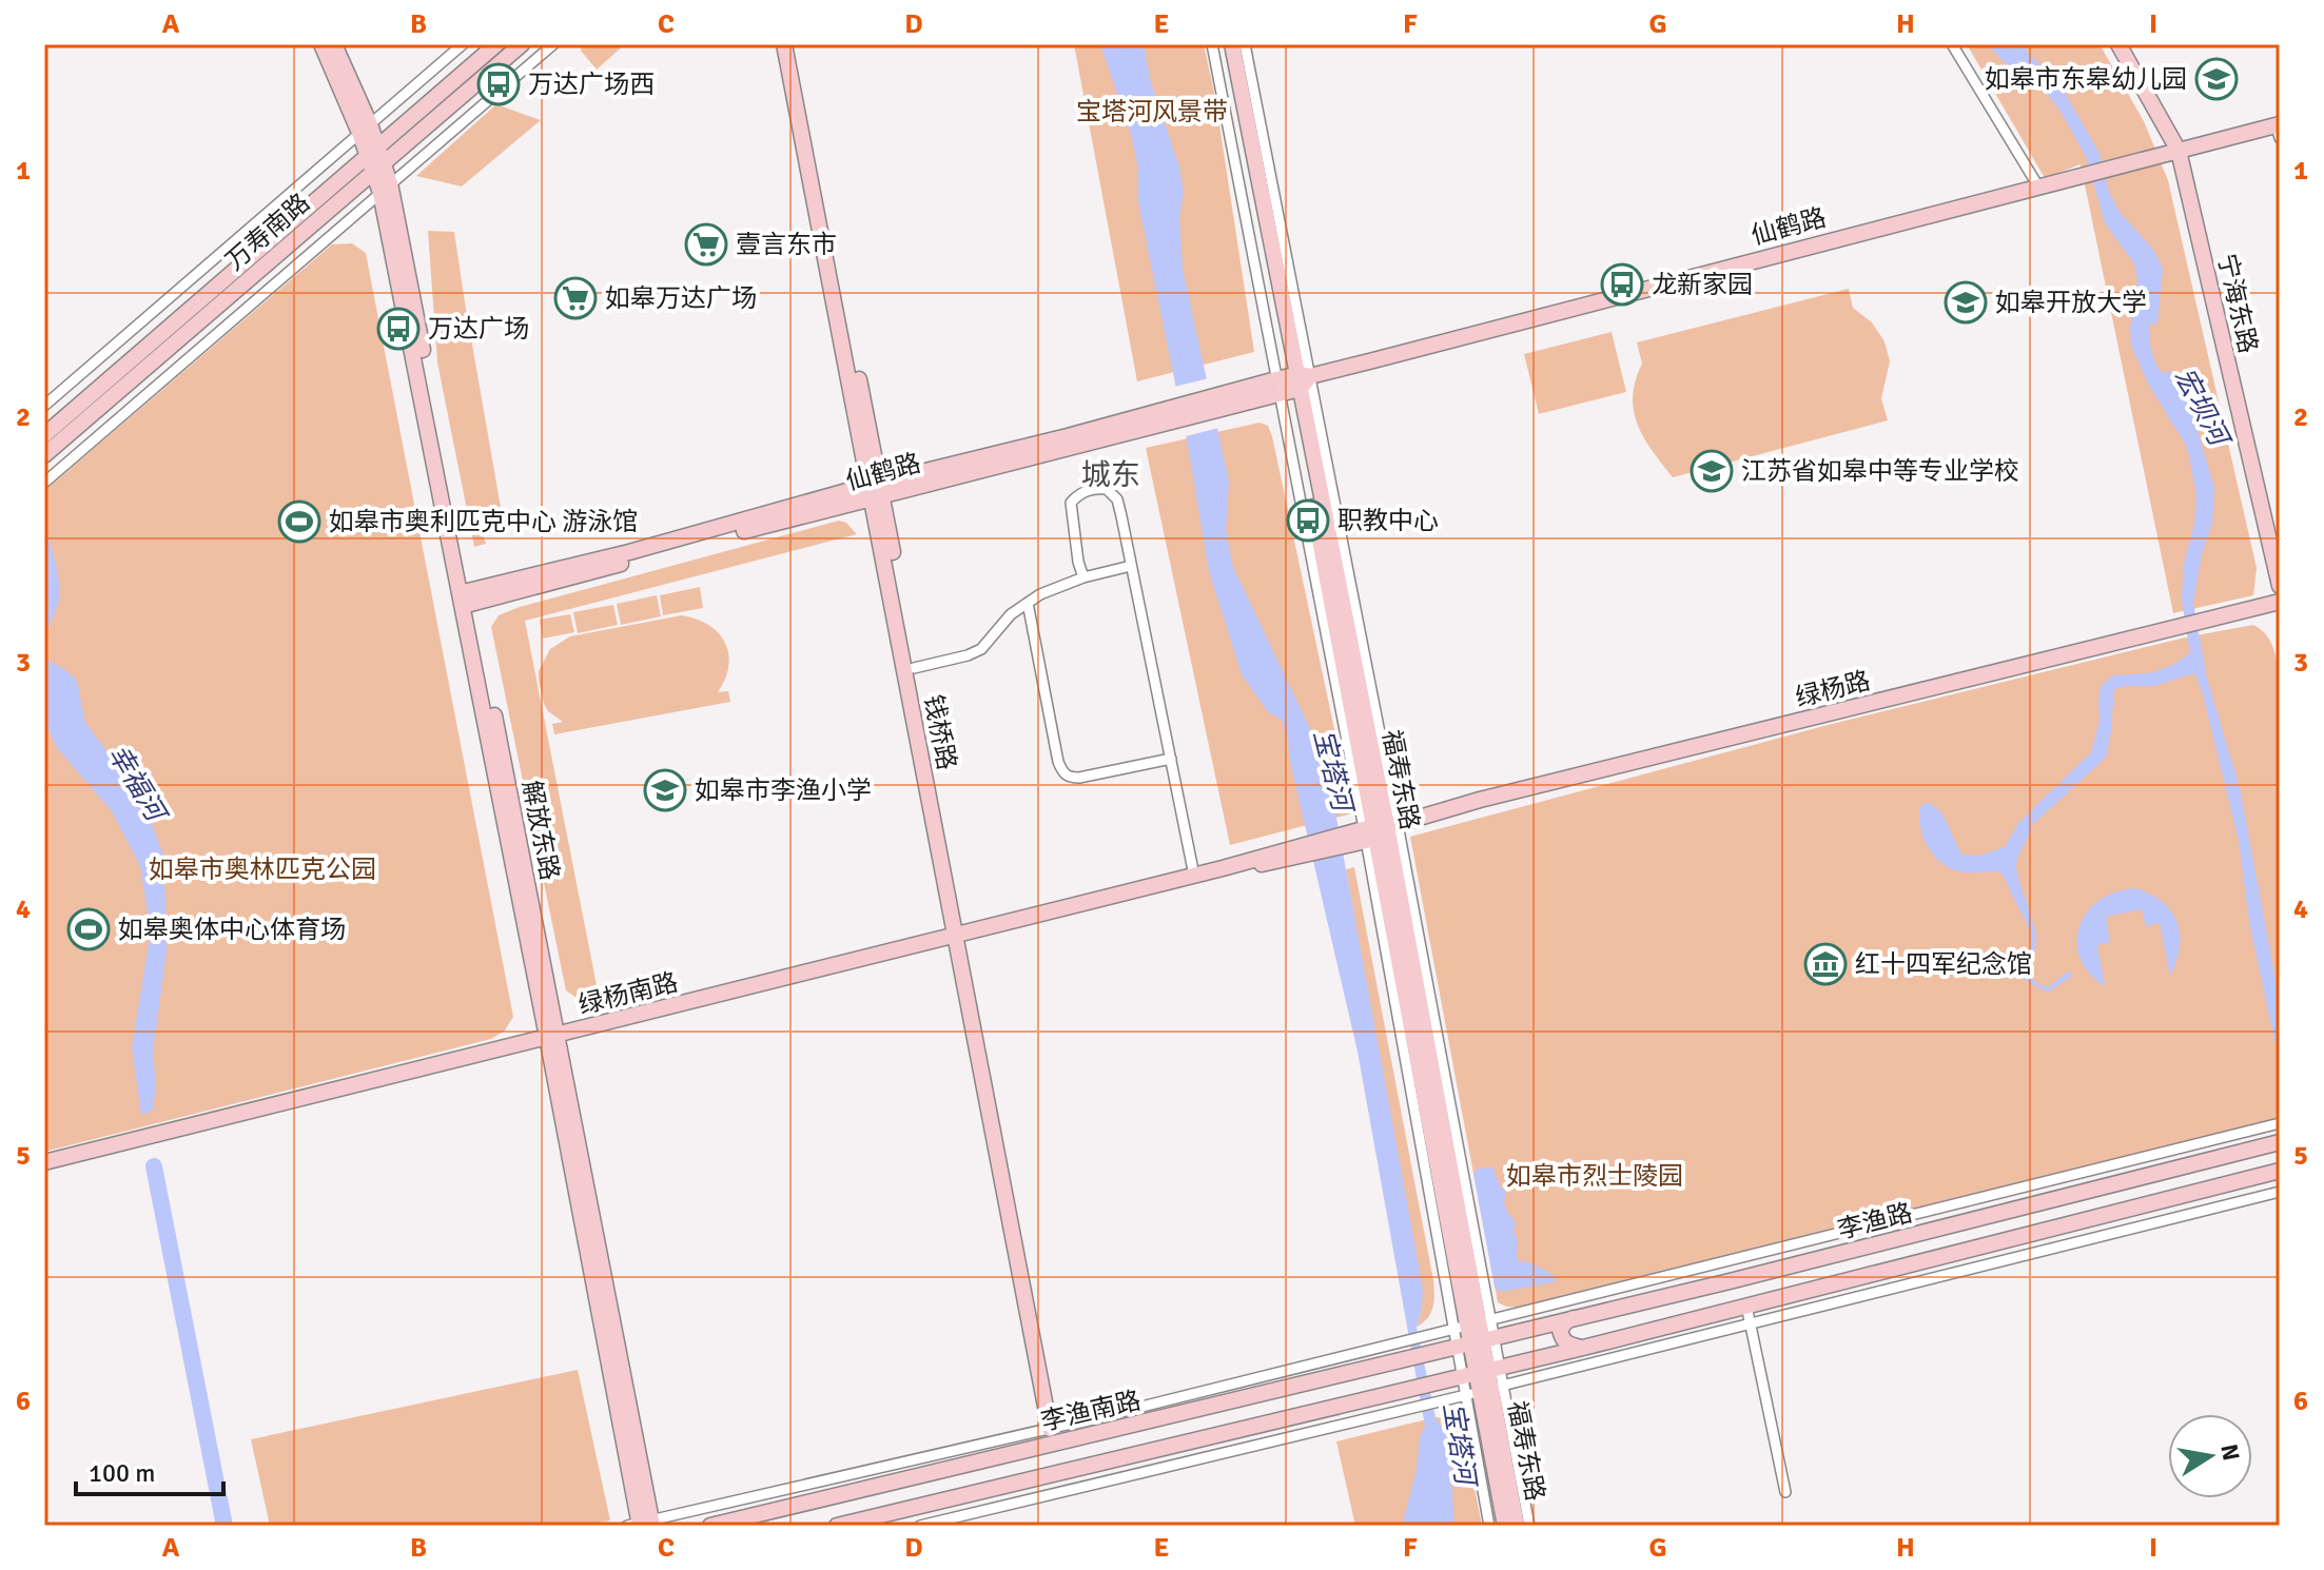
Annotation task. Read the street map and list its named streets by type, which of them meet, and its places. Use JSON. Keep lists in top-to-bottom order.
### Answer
{
  "streets": {
    "street": [
      "仙鹤路",
      "万寿南路",
      "宁海东路",
      "绿杨路",
      "钱桥路",
      "福寿东路",
      "解放东路",
      "绿杨南路",
      "李渔路",
      "李渔南路"
    ]
  },
  "crossings": [
    ["仙鹤路", "宁海东路"],
    ["仙鹤路", "钱桥路"],
    ["仙鹤路", "福寿东路"],
    ["仙鹤路", "解放东路"],
    ["万寿南路", "解放东路"],
    ["绿杨路", "福寿东路"],
    ["绿杨路", "绿杨南路"],
    ["钱桥路", "绿杨南路"],
    ["福寿东路", "绿杨南路"],
    ["福寿东路", "李渔路"],
    ["福寿东路", "李渔南路"],
    ["解放东路", "绿杨南路"],
    ["李渔路", "李渔南路"]
  ],
  "districts": ["城东"],
  "water": ["宏坝河", "宝塔河", "幸福河"],
  "parks": ["宝塔河风景带", "如皋市奥林匹克公园", "如皋市烈士陵园"],
  "places": {
    "school or university": [
      "如皋市东皋幼儿园",
      "如皋开放大学",
      "江苏省如皋中等专业学校",
      "如皋市李渔小学"
    ],
    "bus stop": [
      "万达广场西",
      "龙新家园",
      "万达广场",
      "职教中心"
    ],
    "supermarket": ["壹言东市", "如皋万达广场"],
    "sports": ["如皋市奥利匹克中心 游泳馆", "如皋奥体中心体育场"],
    "museum": ["红十四军纪念馆"]
  },
  "scale_bar": "100 m",
  "north": "right",
  "grid": {
    "columns": [
      "A",
      "B",
      "C",
      "D",
      "E",
      "F",
      "G",
      "H",
      "I"
    ],
    "rows": [
      "1",
      "2",
      "3",
      "4",
      "5",
      "6"
    ]
  }
}
